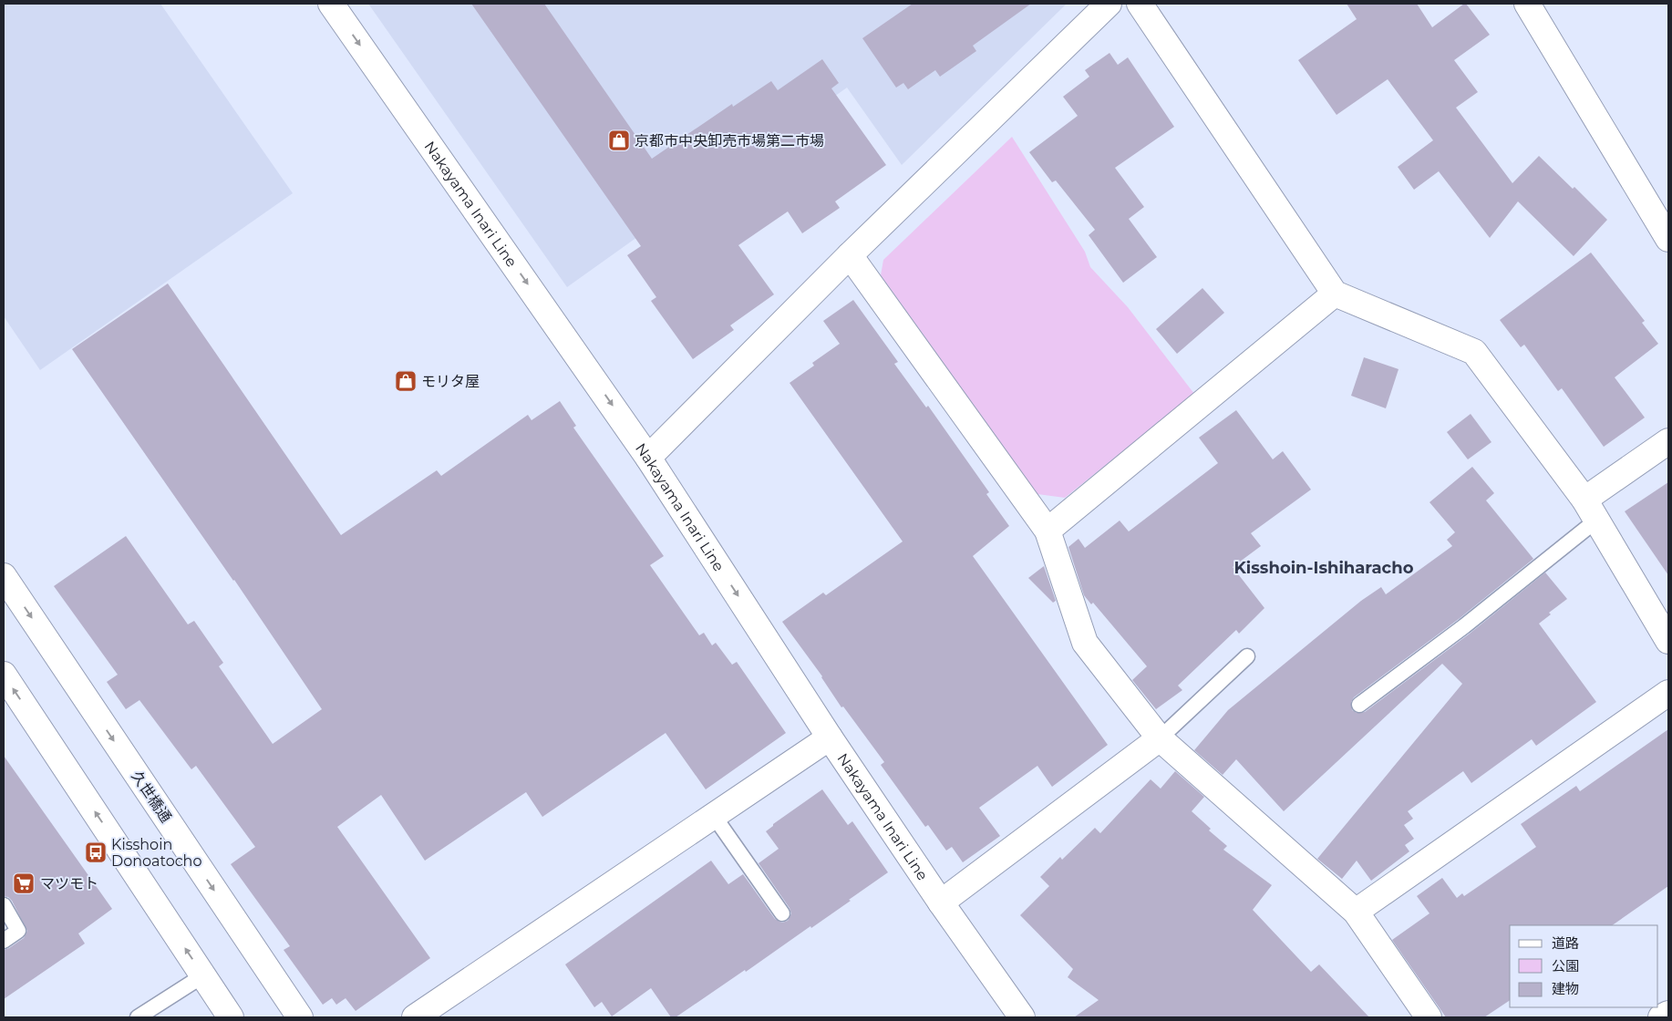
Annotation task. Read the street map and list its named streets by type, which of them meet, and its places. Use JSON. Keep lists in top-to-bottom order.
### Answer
{
  "streets": {
    "street": ["Nakayama Inari Line", "久世橋通"]
  },
  "one_way": ["Nakayama Inari Line"],
  "districts": ["Kisshoin-Ishiharacho"],
  "places": {
    "shop": ["京都市中央卸売市場第二市場", "モリタ屋"],
    "bus stop": ["Kisshoin Donoatocho"],
    "supermarket": ["マツモト"]
  },
  "legend": ["道路", "公園", "建物"]
}
